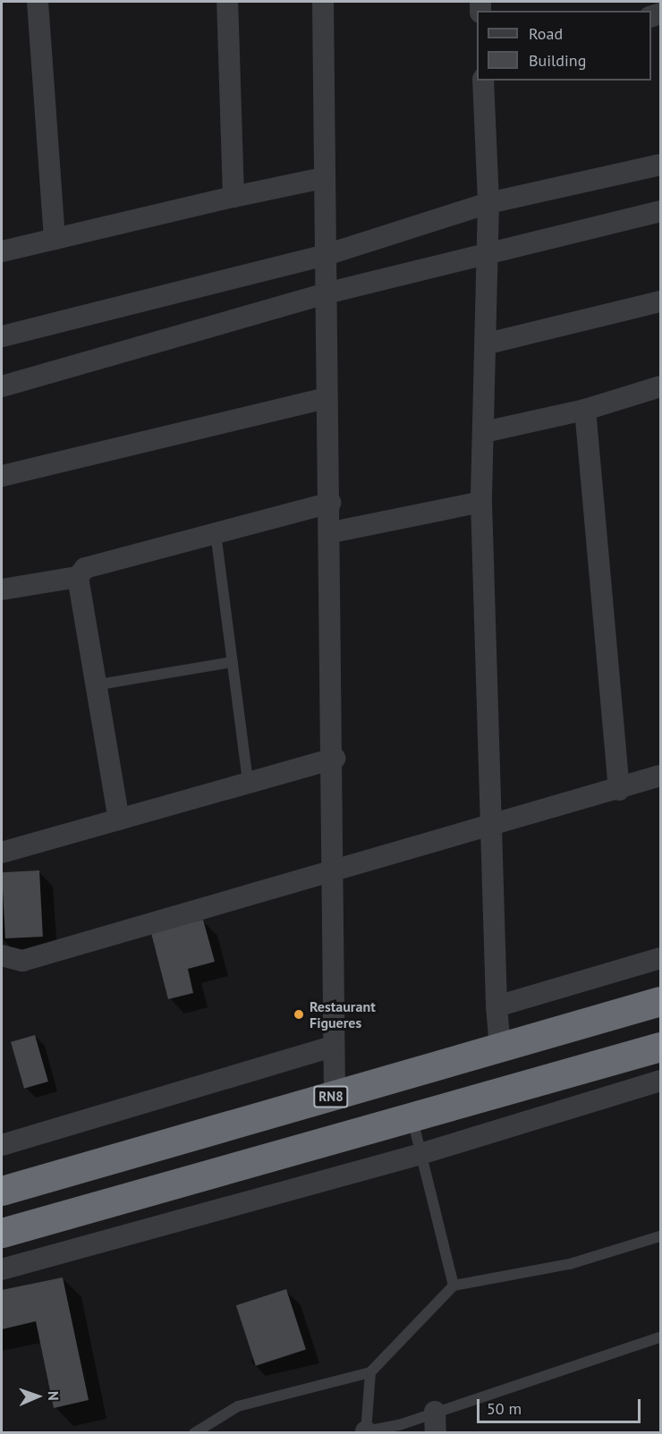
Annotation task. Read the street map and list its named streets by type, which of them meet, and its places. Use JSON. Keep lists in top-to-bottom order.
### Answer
{
  "streets": {
    "highway": ["RN8"]
  },
  "places": ["Restaurant Figueres"],
  "legend": ["Road", "Building"],
  "scale_bar": "50 m",
  "north": "right"
}
